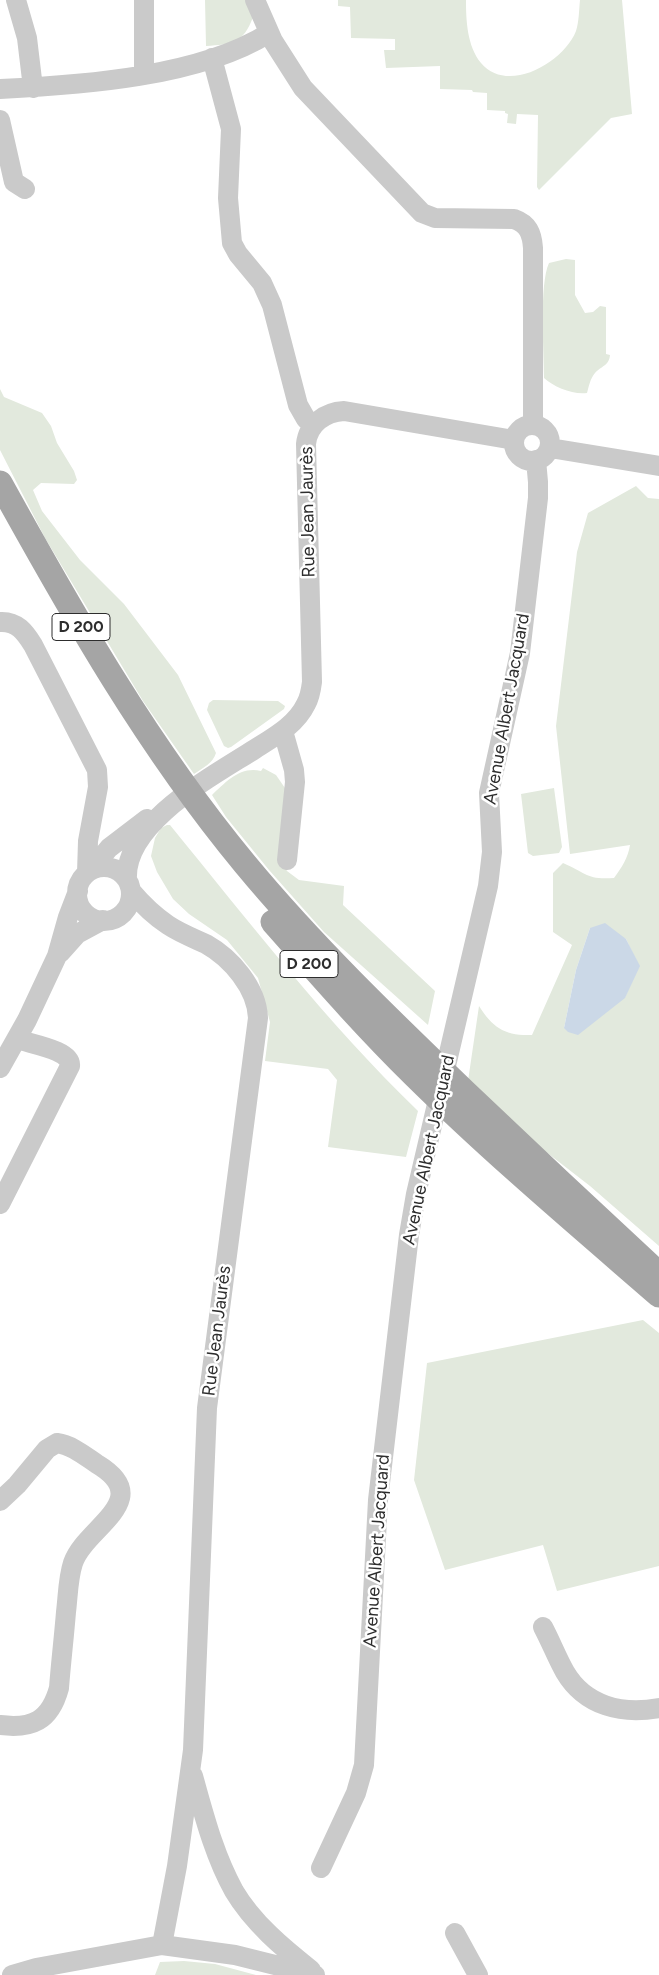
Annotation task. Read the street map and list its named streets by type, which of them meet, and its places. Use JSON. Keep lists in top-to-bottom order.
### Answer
{
  "streets": {
    "main road": ["D 200"],
    "street": ["Rue Jean Jaurès", "Avenue Albert Jacquard"]
  }
}
